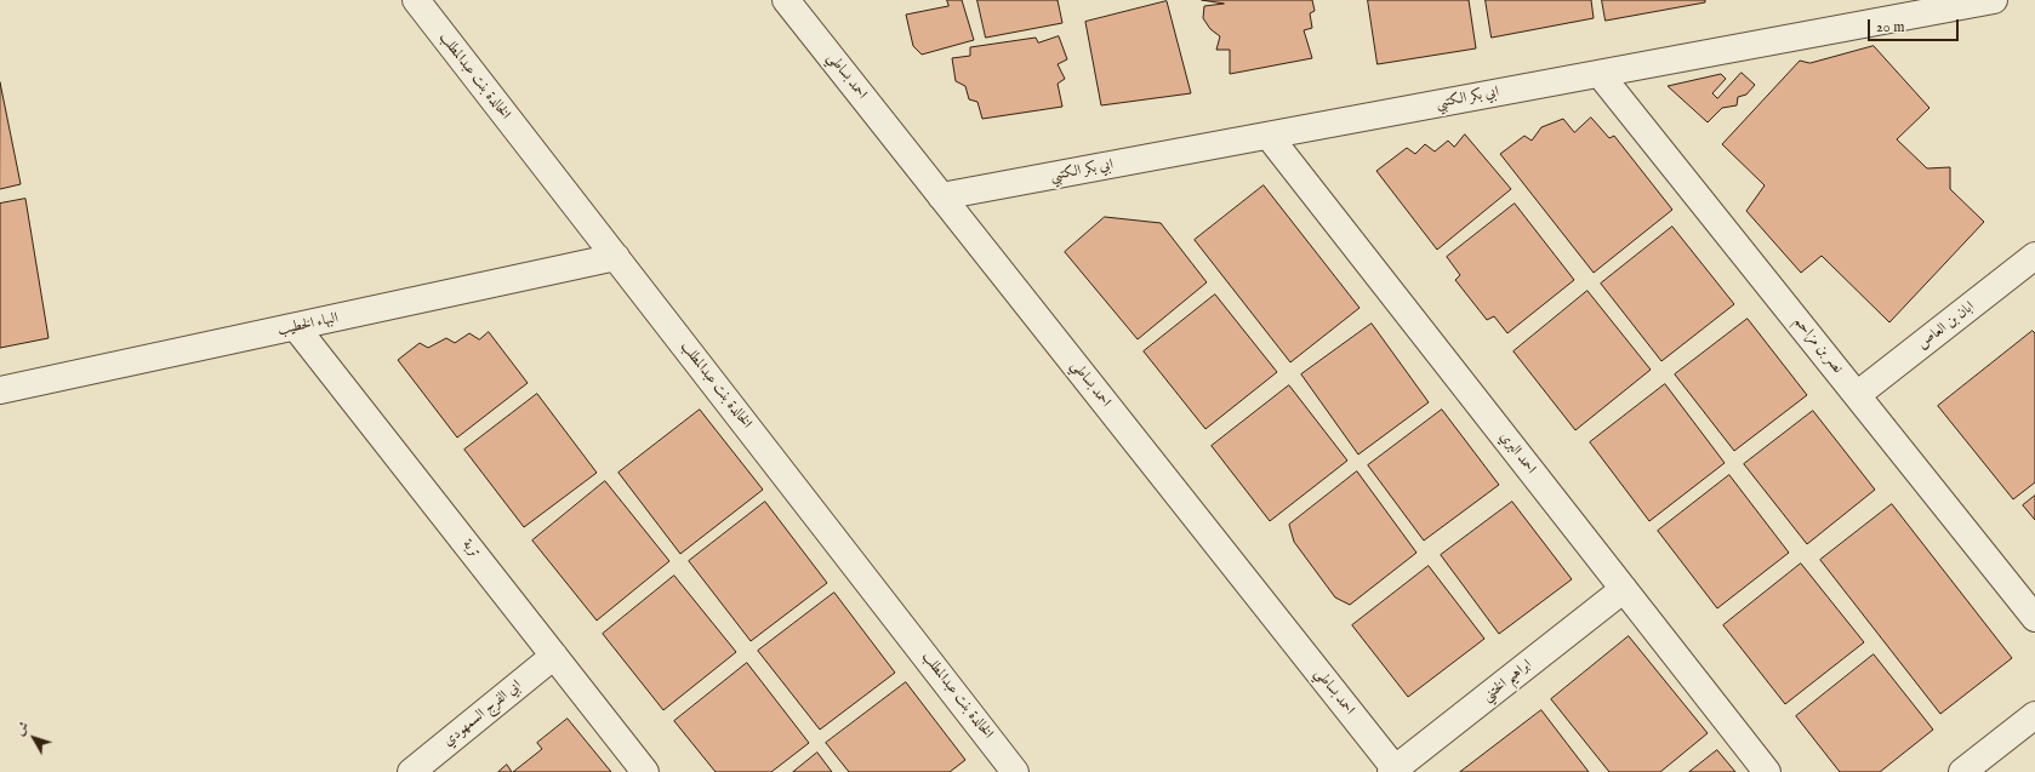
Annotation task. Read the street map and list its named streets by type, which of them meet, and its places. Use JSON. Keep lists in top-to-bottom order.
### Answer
{
  "streets": {
    "street": [
      "الخالدة بنت عبدالمطلب",
      "احمد بساطي",
      "ابي بكر الكتبي",
      "البهاء الخطيب",
      "ابان بن العاص",
      "نصر بن مزاحم",
      "احمد البري",
      "تربة",
      "ابراهيم الختني",
      "ابي الفرج السمهودي"
    ]
  },
  "crossings": [
    ["الخالدة بنت عبدالمطلب", "البهاء الخطيب"],
    ["احمد بساطي", "ابي بكر الكتبي"],
    ["احمد بساطي", "ابراهيم الختني"],
    ["ابي بكر الكتبي", "نصر بن مزاحم"],
    ["ابي بكر الكتبي", "احمد البري"],
    ["البهاء الخطيب", "تربة"],
    ["ابان بن العاص", "نصر بن مزاحم"],
    ["احمد البري", "ابراهيم الختني"],
    ["تربة", "ابي الفرج السمهودي"]
  ],
  "scale_bar": "20 m",
  "north": "top left"
}
